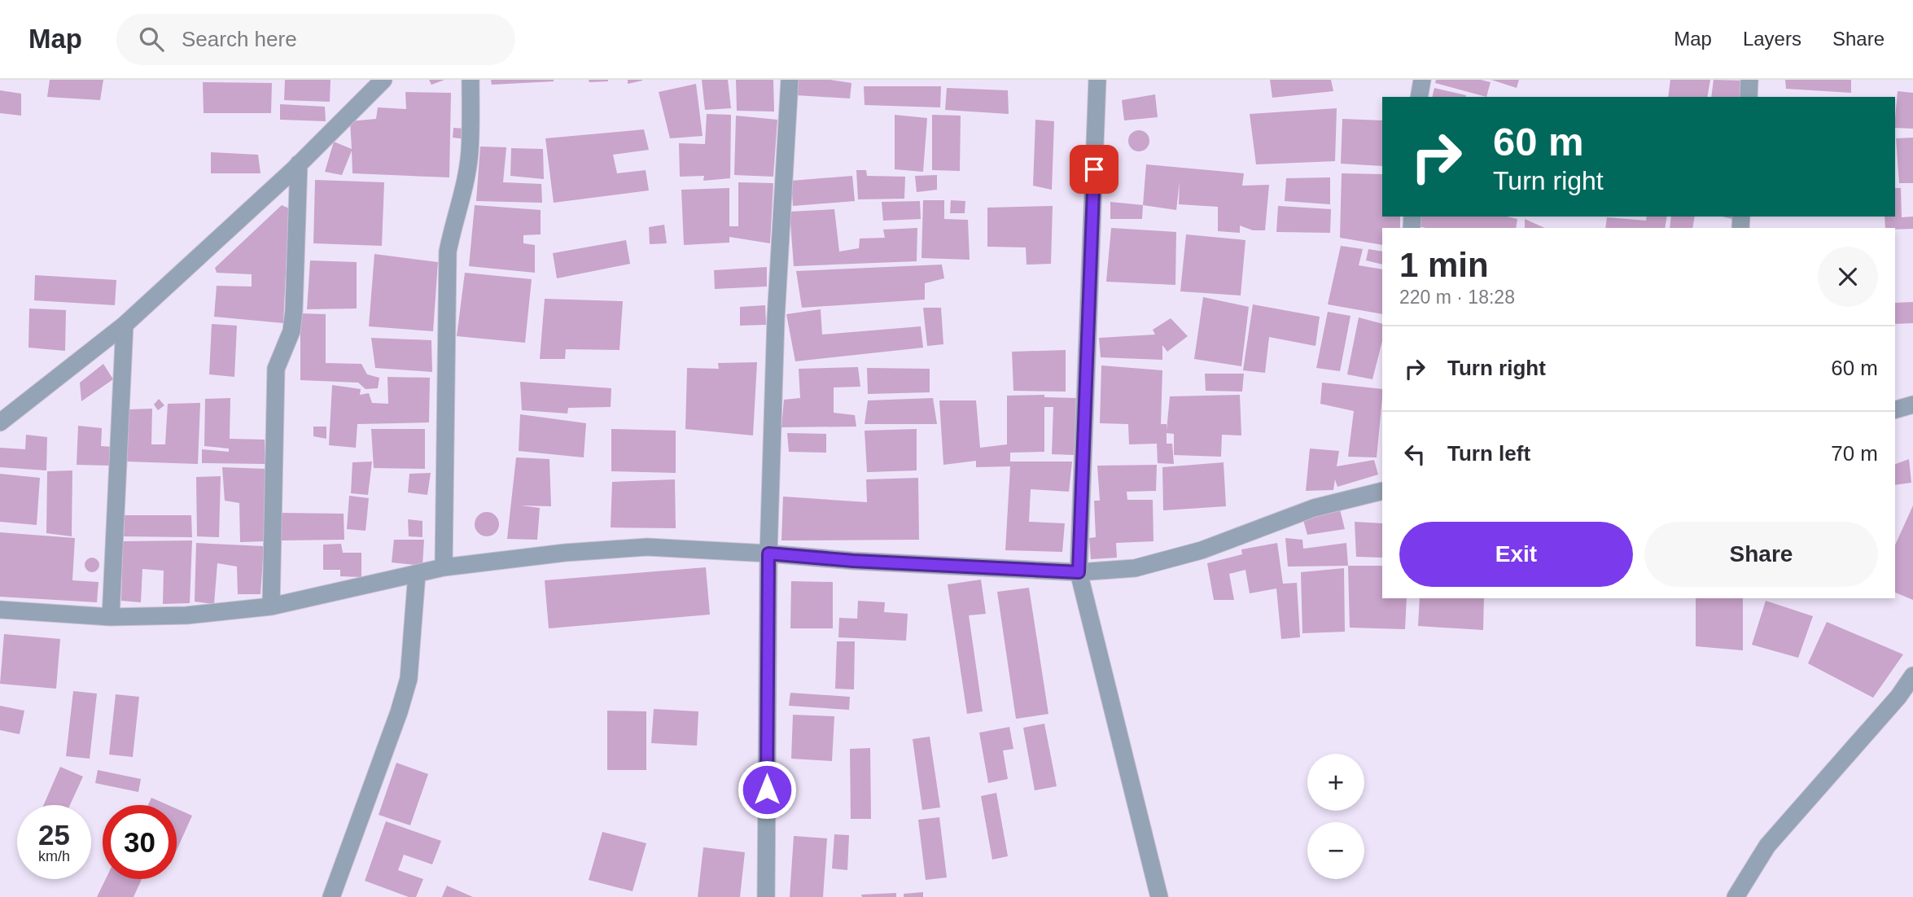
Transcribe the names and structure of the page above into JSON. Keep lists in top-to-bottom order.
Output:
{
  "page": {
    "header": "Map",
    "search": "Search here",
    "nav": ["Map", "Layers", "Share"],
    "turn": ["60 m", "Turn right"],
    "heading": ["1 min", "220 m · 18:28"],
    "list": [
      {
        "name": "Turn right",
        "value": "60 m"
      },
      {
        "name": "Turn left",
        "value": "70 m"
      }
    ],
    "buttons": ["Exit", "Share"],
    "map_buttons": ["+", "−"],
    "speed": "25 km/h",
    "limit": "30"
  }
}
